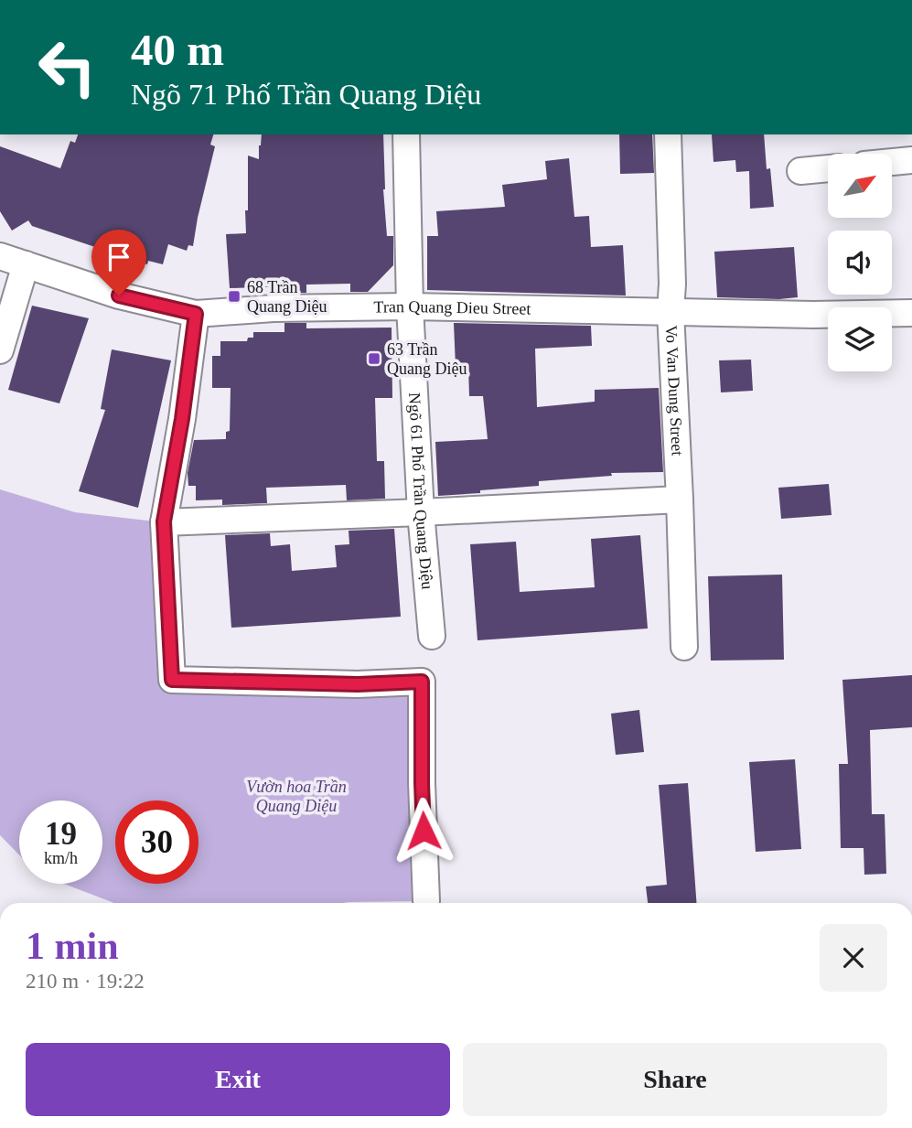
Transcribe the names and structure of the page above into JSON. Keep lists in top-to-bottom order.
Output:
{
  "streets": {
    "street": ["Tran Quang Dieu Street", "Vo Van Dung Street", "Ngõ 61 Phố Trần Quang Diệu"]
  },
  "crossings": [
    ["Tran Quang Dieu Street", "Vo Van Dung Street"],
    ["Tran Quang Dieu Street", "Ngõ 61 Phố Trần Quang Diệu"]
  ],
  "parks": ["Vườn hoa Trần Quang Diệu"],
  "places": {
    "transit": ["68 Trần Quang Diệu", "63 Trần Quang Diệu"]
  },
  "north": "top right",
  "page": {
    "turn": ["40 m", "Ngõ 71 Phố Trần Quang Diệu"],
    "speed": "19 km/h",
    "limit": "30",
    "heading": ["1 min", "210 m · 19:22"],
    "buttons": ["Exit", "Share"]
  }
}
